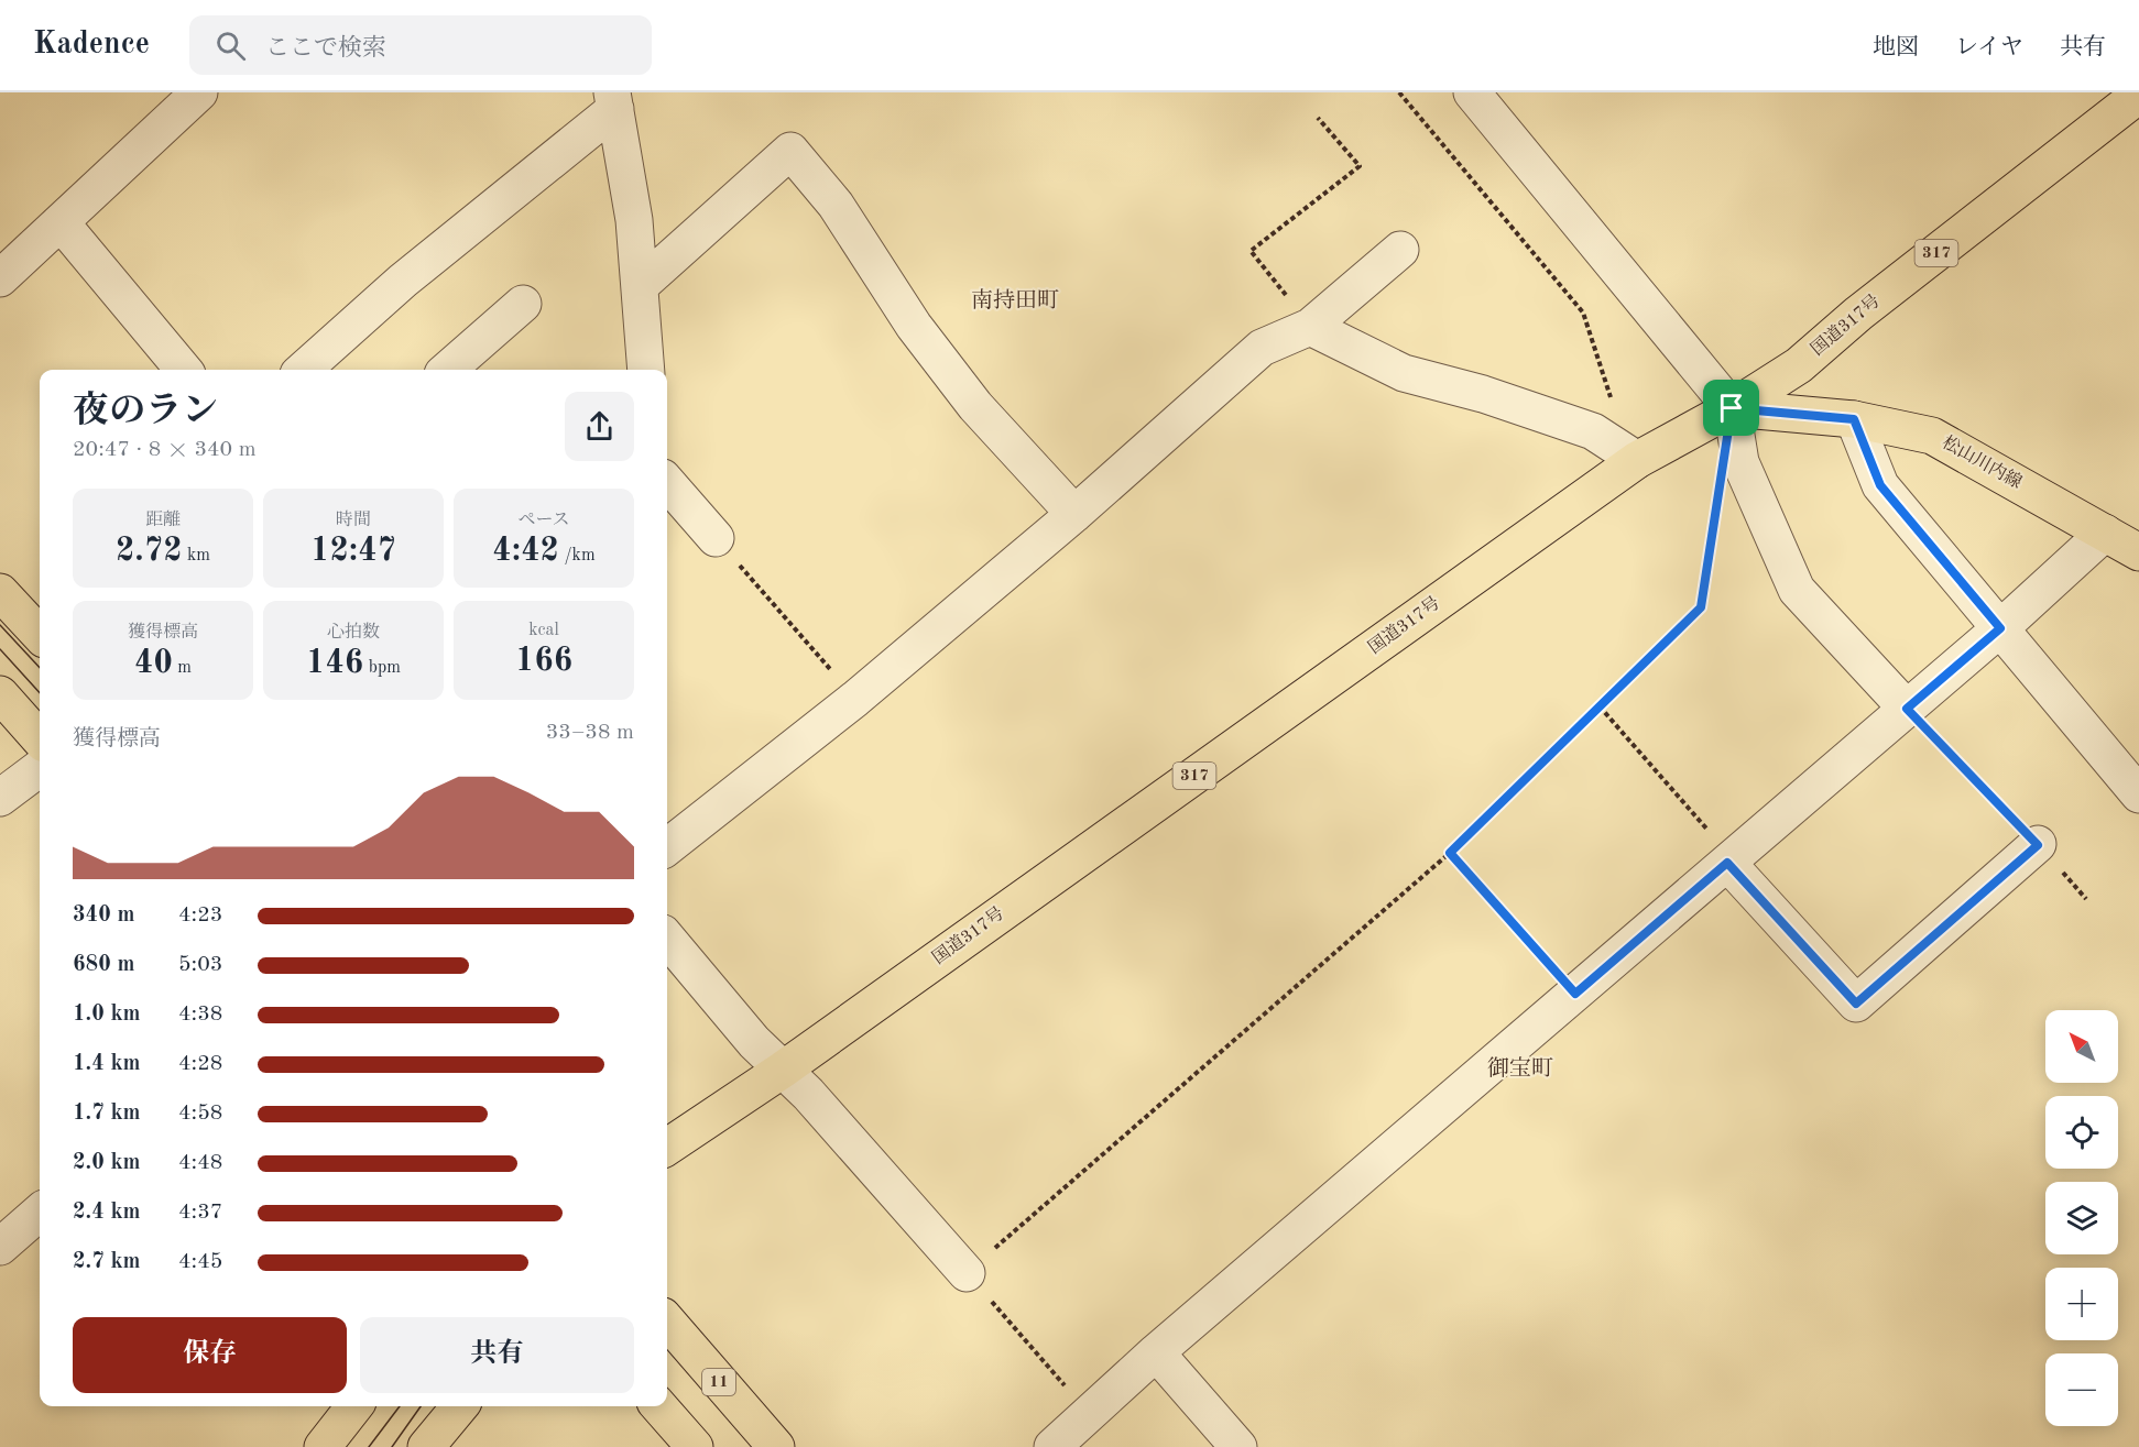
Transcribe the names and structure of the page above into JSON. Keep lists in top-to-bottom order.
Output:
{
  "streets": {
    "main road": [
      "317",
      "国道317号",
      "松山川内線",
      "11"
    ]
  },
  "crossings": [
    ["国道317号", "松山川内線"]
  ],
  "districts": ["南持田町", "御宝町"],
  "north": "top left",
  "page": {
    "header": "Kadence",
    "search": "ここで検索",
    "nav": ["地図", "レイヤ", "共有"],
    "heading": ["夜のラン", "20:47 · 8 × 340 m"],
    "stats": [
      ["距離", "2.72 km"],
      ["時間", "12:47"],
      ["ペース", "4:42 /km"],
      ["獲得標高", "40 m"],
      ["心拍数", "146 bpm"],
      ["kcal", "166"]
    ],
    "chart": ["獲得標高", "33–38 m"],
    "list": [
      {
        "name": "340 m",
        "note": "4:23"
      },
      {
        "name": "680 m",
        "note": "5:03"
      },
      {
        "name": "1.0 km",
        "note": "4:38"
      },
      {
        "name": "1.4 km",
        "note": "4:28"
      },
      {
        "name": "1.7 km",
        "note": "4:58"
      },
      {
        "name": "2.0 km",
        "note": "4:48"
      },
      {
        "name": "2.4 km",
        "note": "4:37"
      },
      {
        "name": "2.7 km",
        "note": "4:45"
      }
    ],
    "map_buttons": ["+", "−"],
    "buttons": ["保存", "共有"]
  }
}
